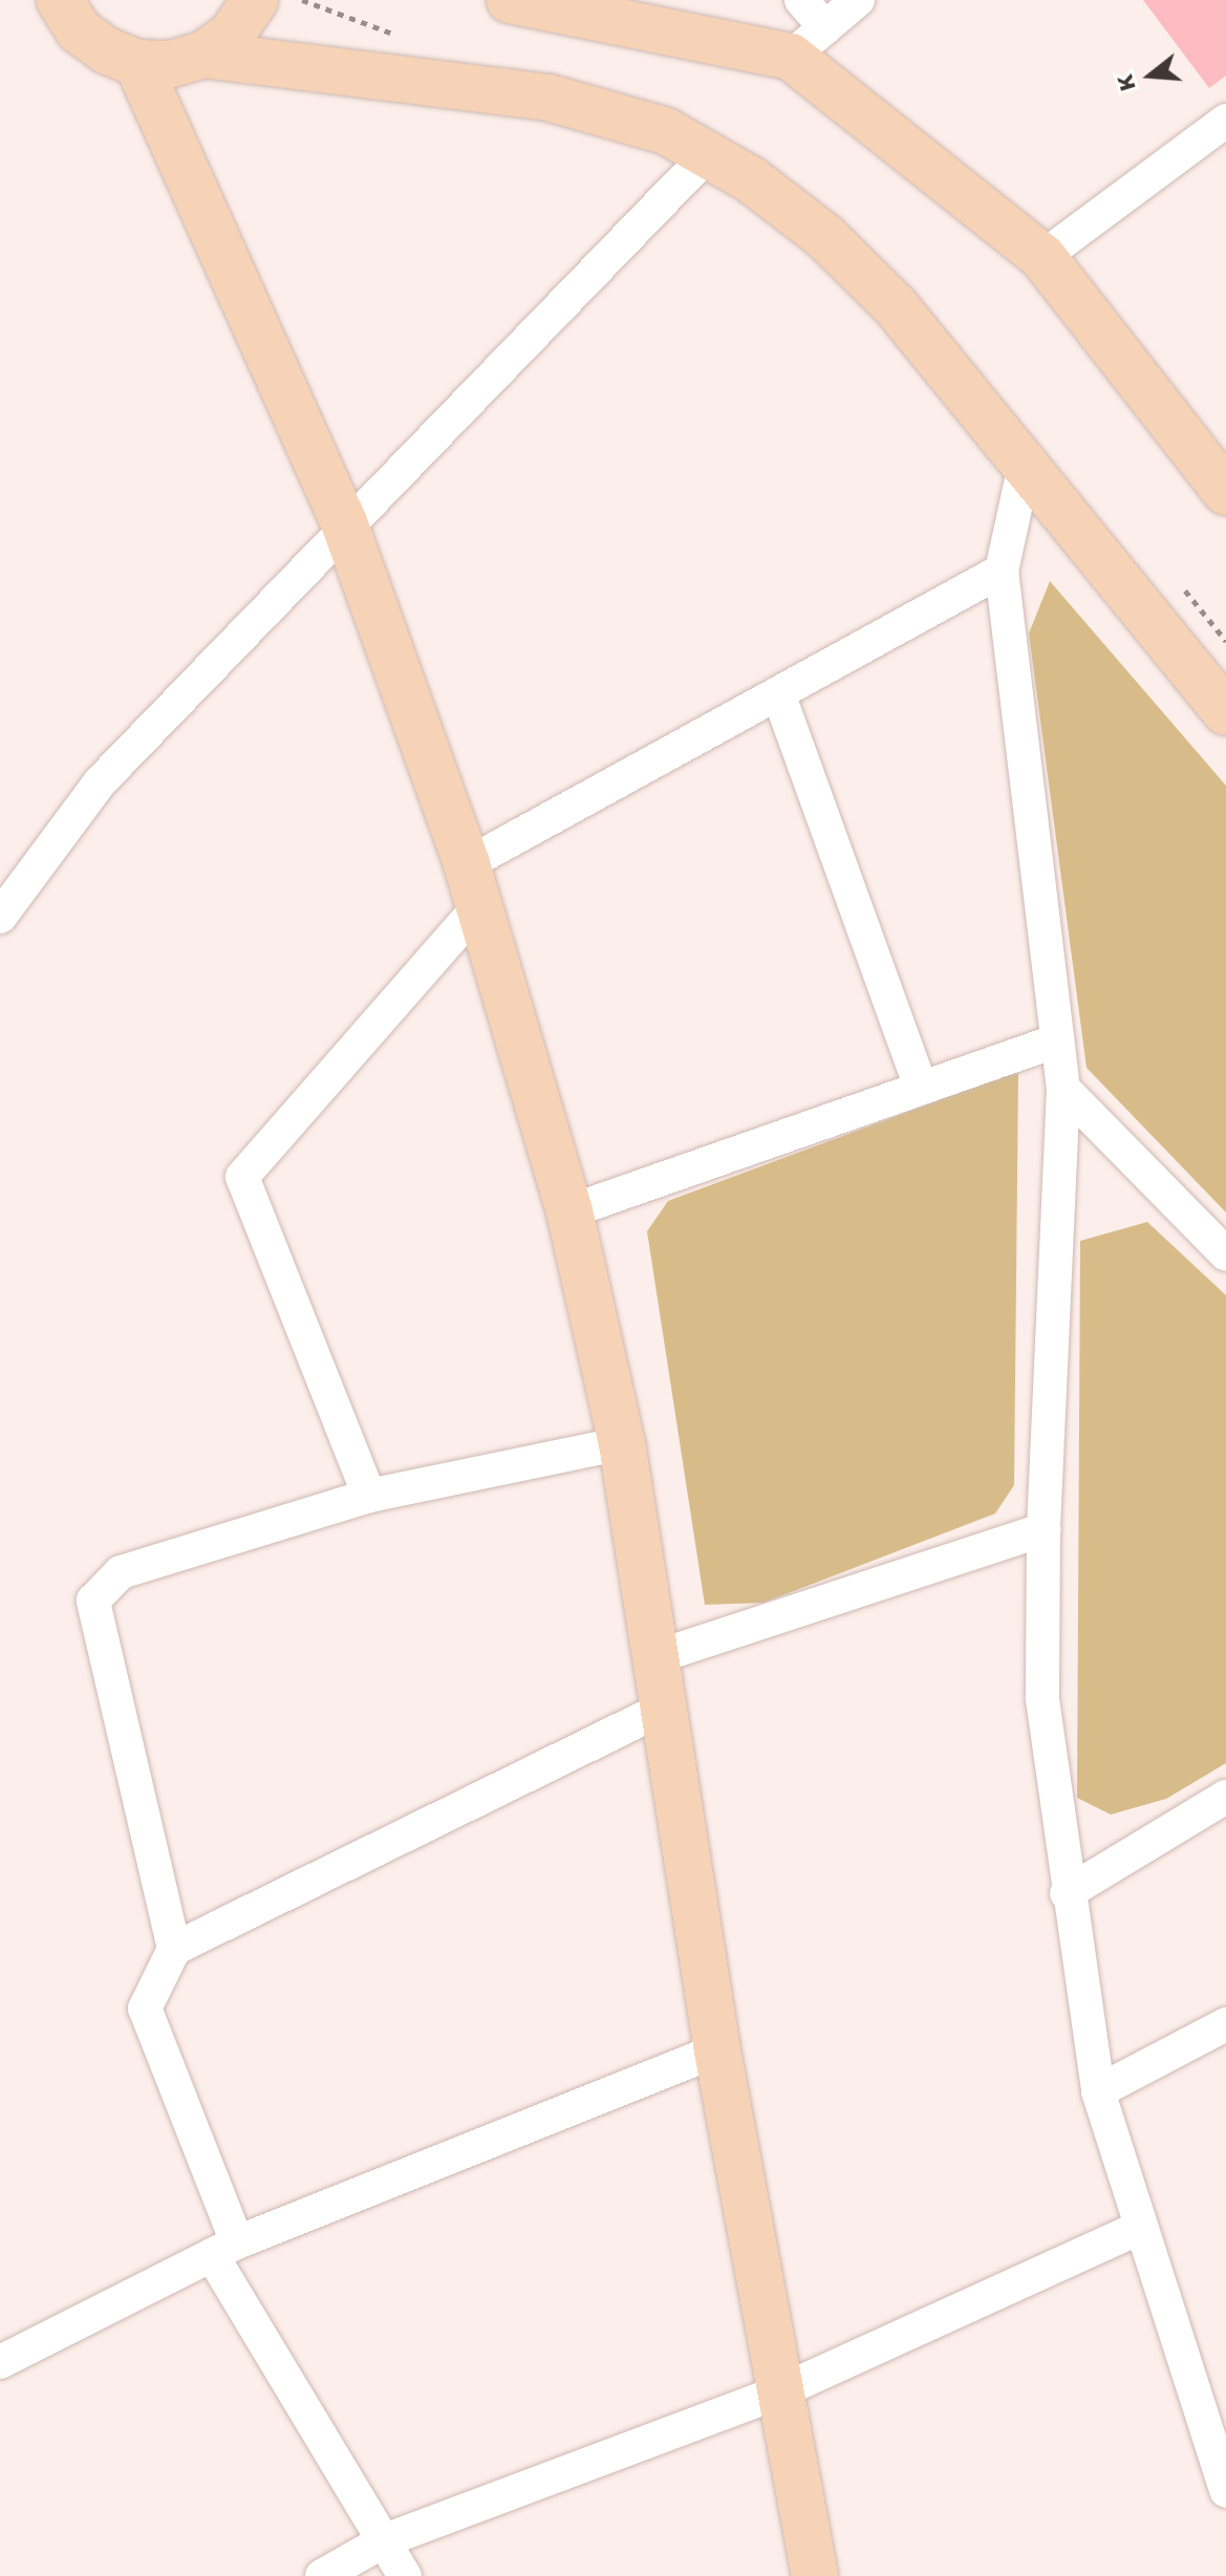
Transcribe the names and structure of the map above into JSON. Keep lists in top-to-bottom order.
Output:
{
  "north": "left"
}
